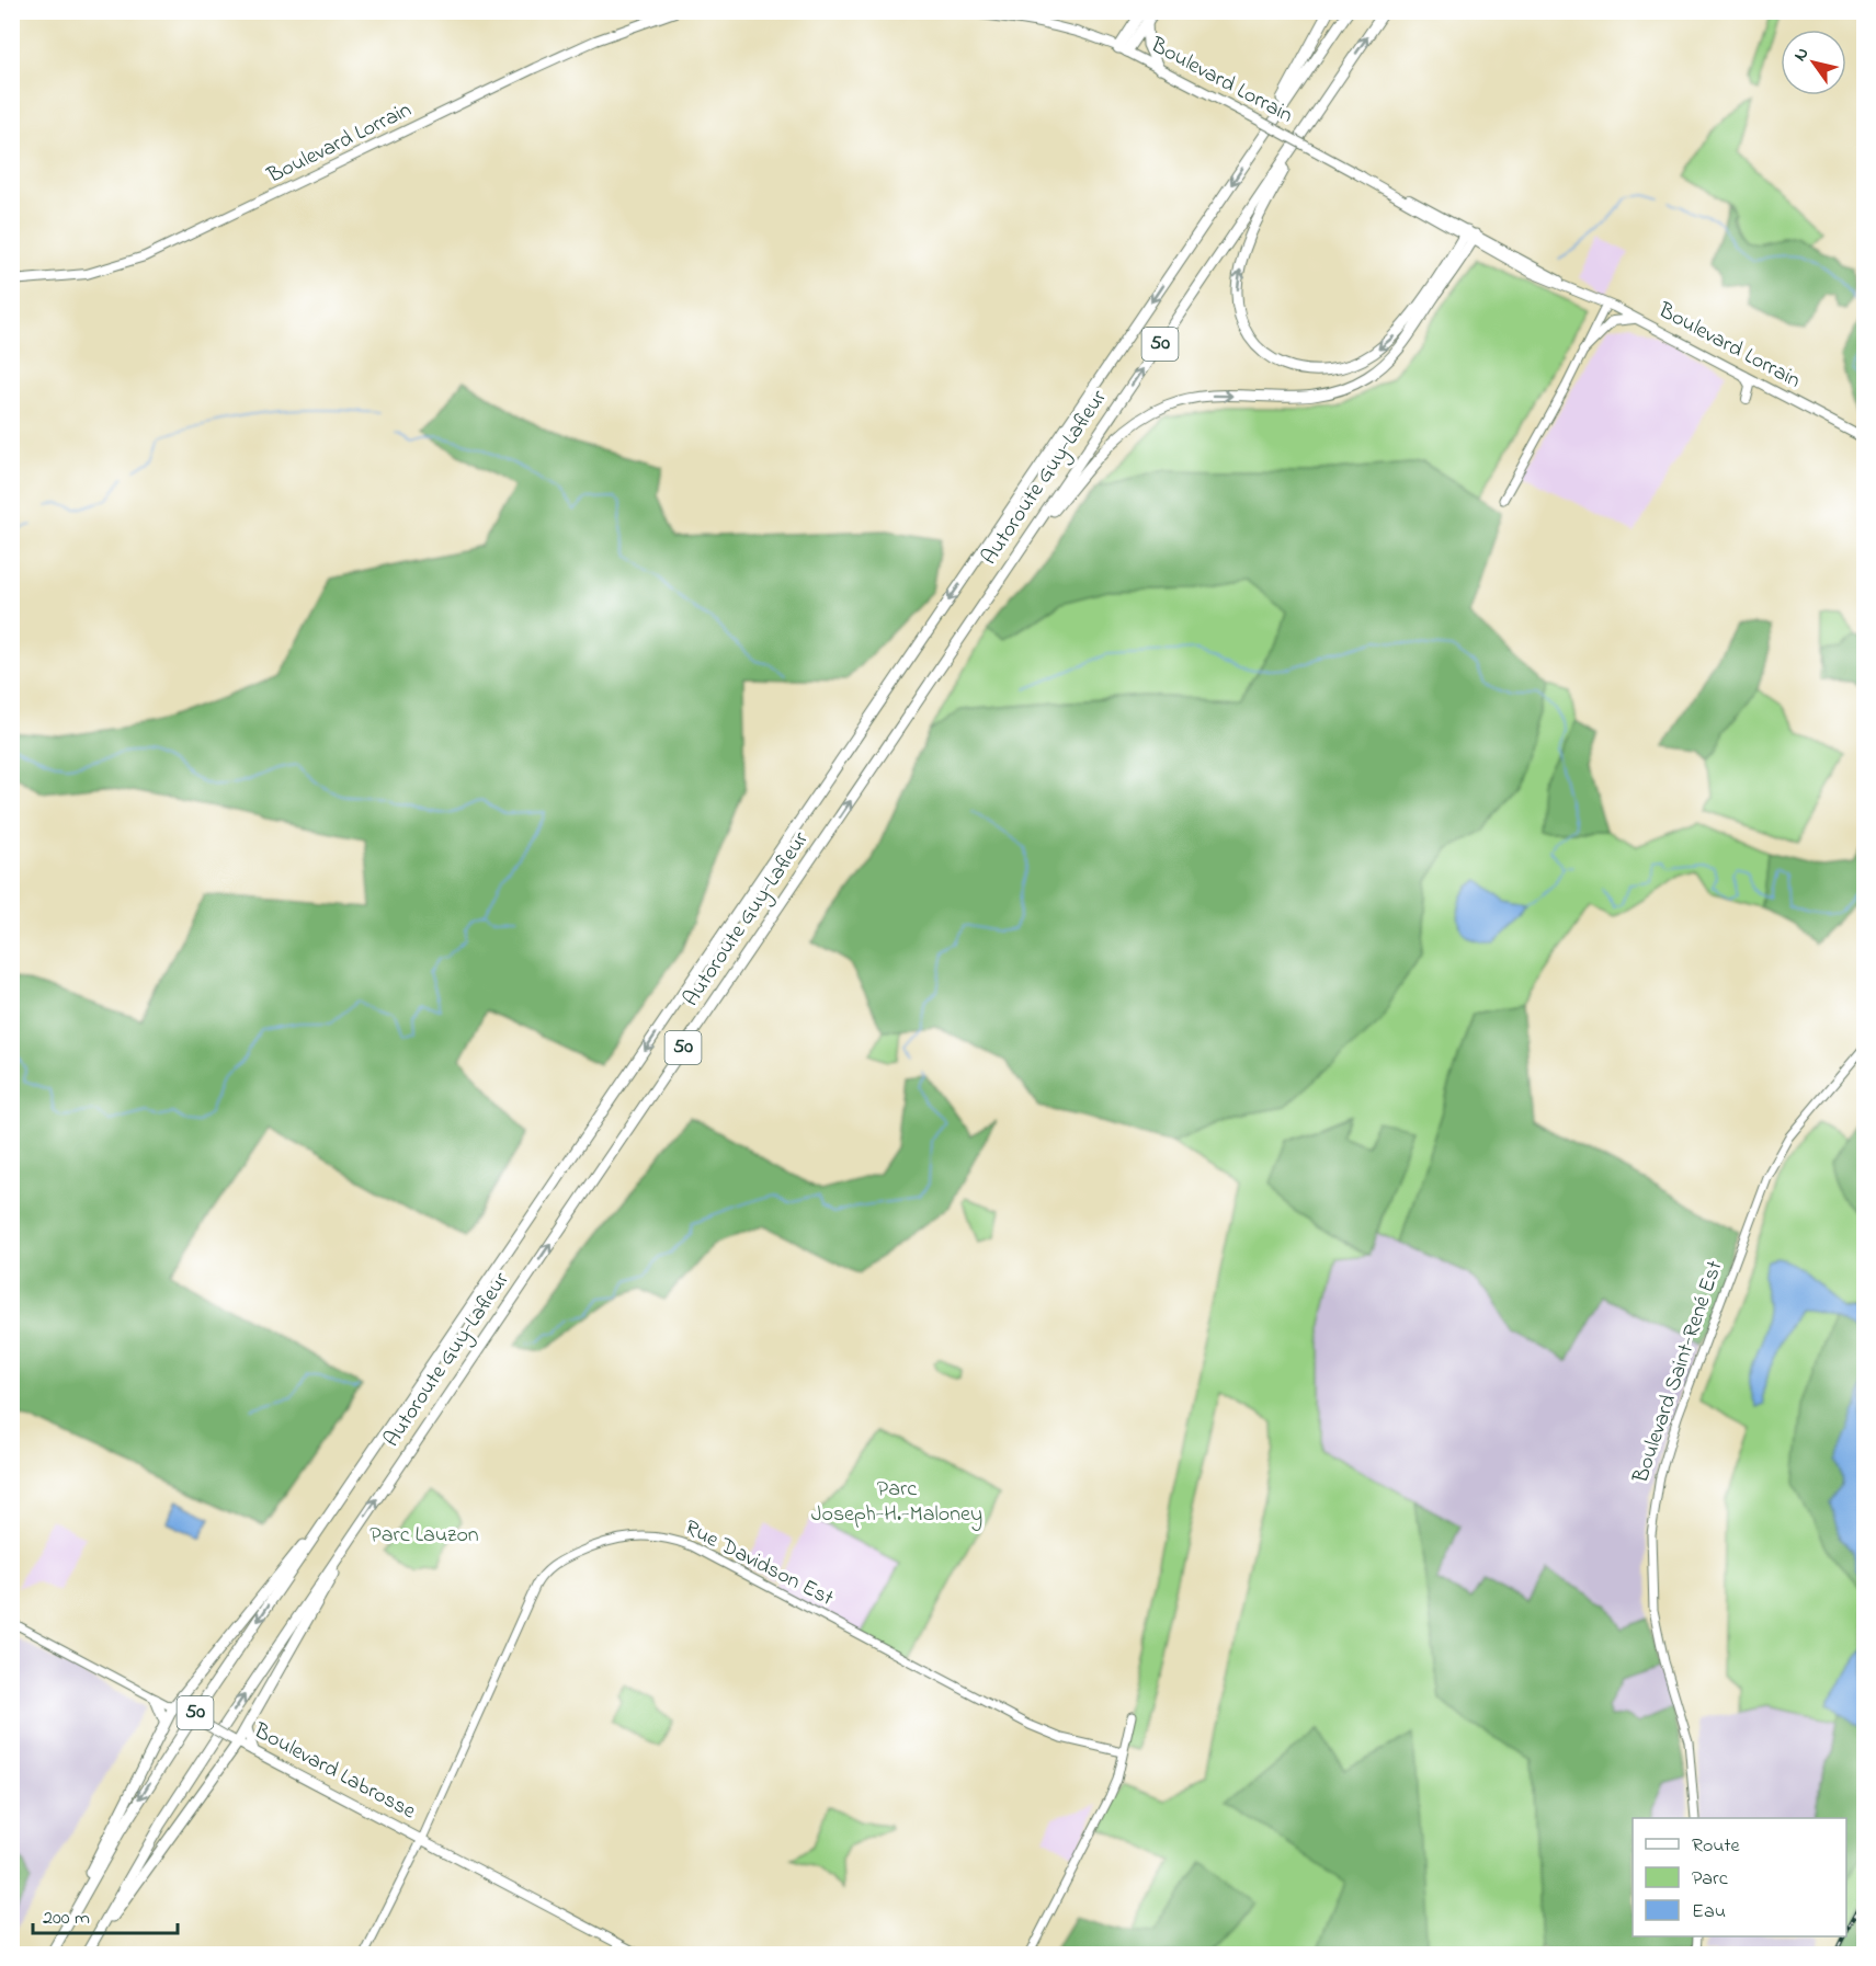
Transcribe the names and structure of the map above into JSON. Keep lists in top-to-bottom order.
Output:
{
  "streets": {
    "highway": ["50", "Autoroute Guy-Lafleur"],
    "main road": ["Boulevard Lorrain", "Boulevard Labrosse"],
    "street": ["Boulevard Saint-René Est", "Rue Davidson Est"]
  },
  "crossings": [
    ["Rue Davidson Est", "Boulevard Labrosse"]
  ],
  "parks": ["Parc Joseph-H.-Maloney", "Parc Lauzon"],
  "legend": ["Route", "Parc", "Eau"],
  "scale_bar": "200 m",
  "north": "top left"
}
